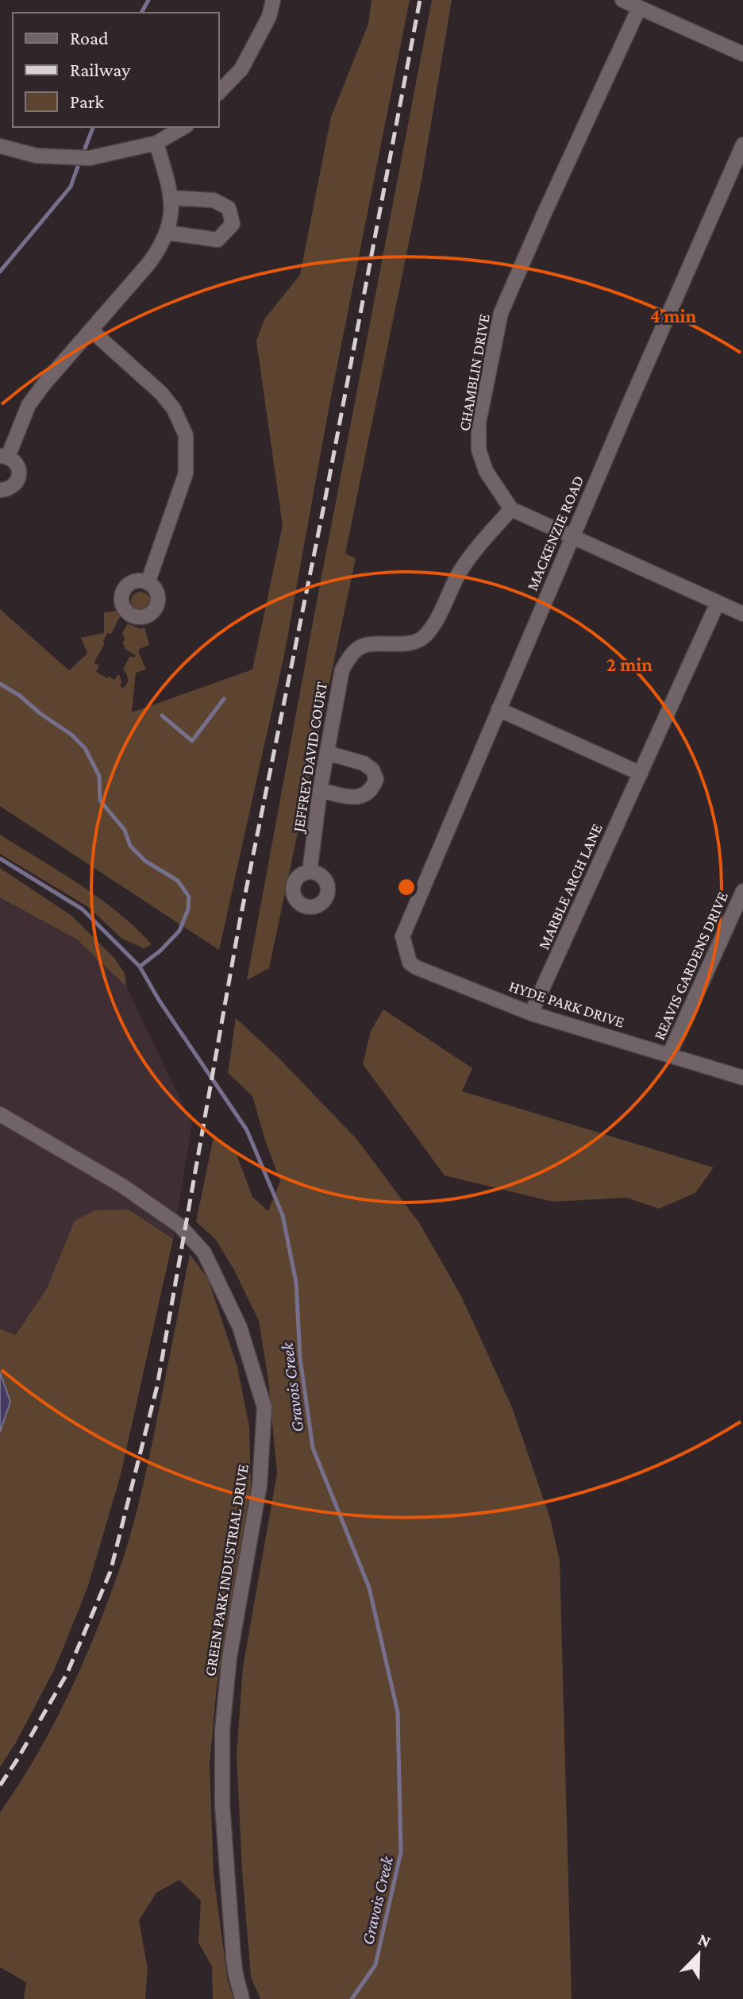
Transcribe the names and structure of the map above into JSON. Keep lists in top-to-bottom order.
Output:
{
  "streets": {
    "street": [
      "CHAMBLIN DRIVE",
      "MACKENZIE ROAD",
      "JEFFREY DAVID COURT",
      "MARBLE ARCH LANE",
      "REAVIS GARDENS DRIVE",
      "HYDE PARK DRIVE",
      "GREEN PARK INDUSTRIAL DRIVE"
    ]
  },
  "crossings": [
    ["CHAMBLIN DRIVE", "JEFFREY DAVID COURT"],
    ["MACKENZIE ROAD", "HYDE PARK DRIVE"],
    ["MARBLE ARCH LANE", "HYDE PARK DRIVE"],
    ["REAVIS GARDENS DRIVE", "HYDE PARK DRIVE"]
  ],
  "water": ["Gravois Creek"],
  "legend": ["Road", "Railway", "Park"],
  "north": "top right",
  "rings": ["4 min", "2 min"]
}
